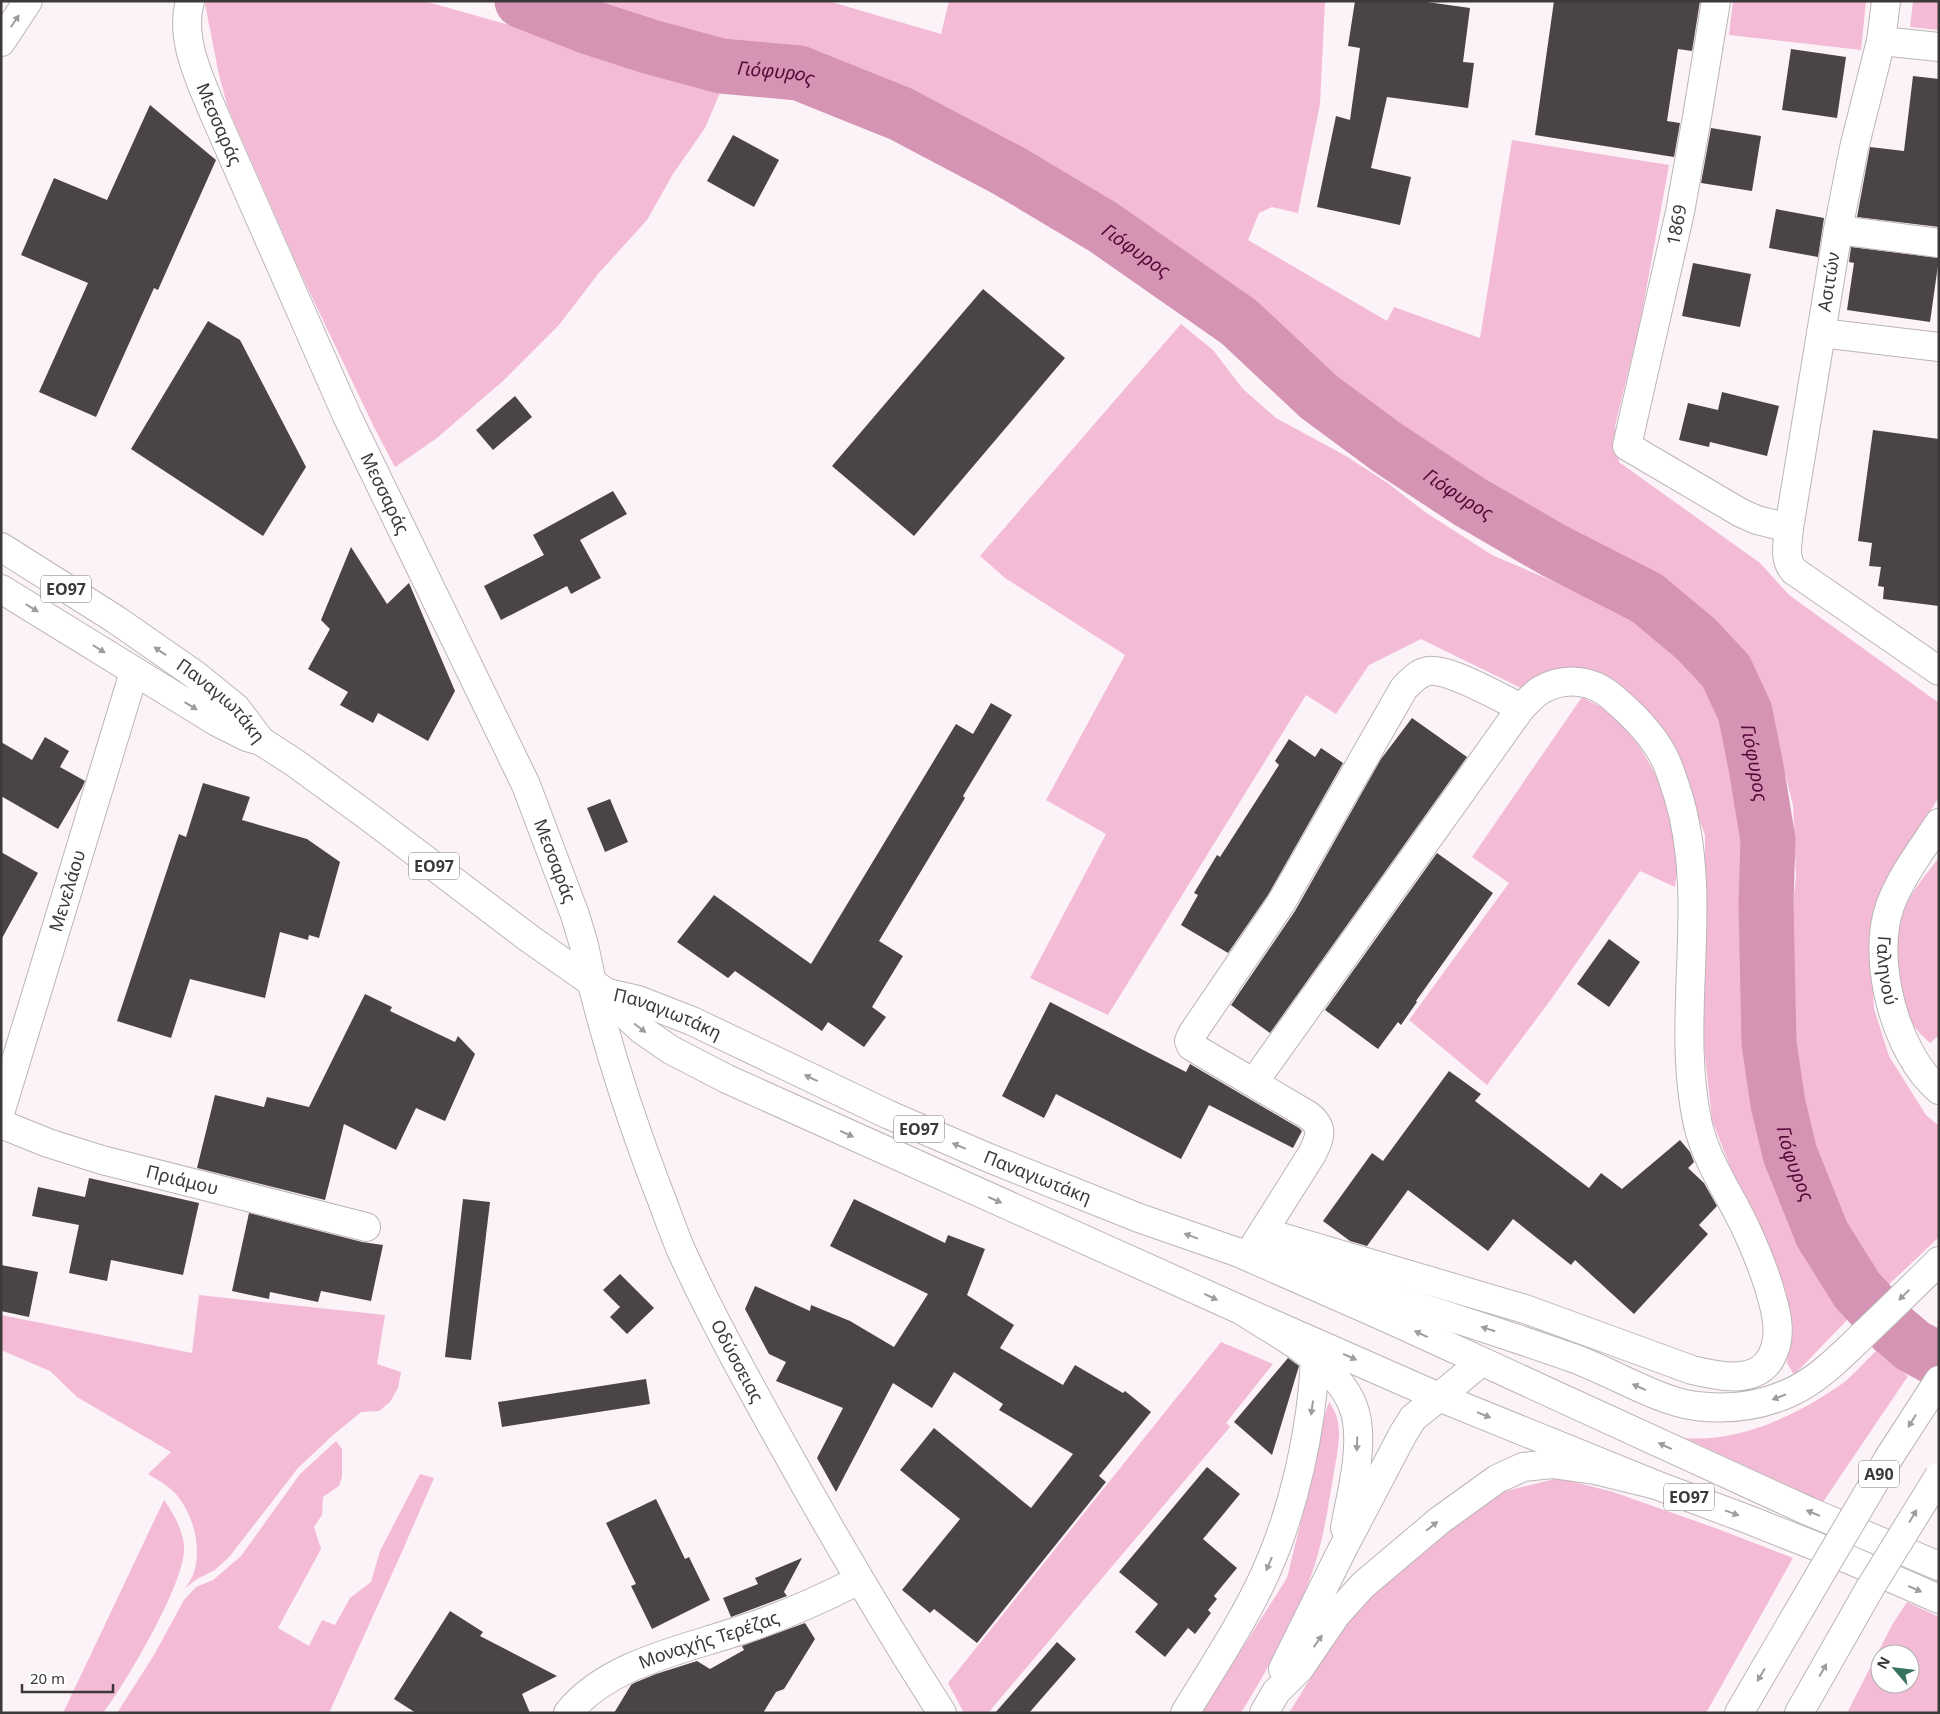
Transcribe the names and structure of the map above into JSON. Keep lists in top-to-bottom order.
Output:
{
  "streets": {
    "main road": [
      "Μεσσαράς",
      "1869",
      "Ασιτών",
      "ΕΟ97",
      "Παναγιωτάκη",
      "Μενελάου",
      "Γαληνού",
      "Πριάμου",
      "Οδύσσειας",
      "Α90",
      "Μοναχής Τερέζας"
    ]
  },
  "crossings": [
    ["Μεσσαράς", "ΕΟ97"],
    ["Μεσσαράς", "Παναγιωτάκη"],
    ["Μεσσαράς", "Οδύσσειας"],
    ["1869", "Ασιτών"],
    ["ΕΟ97", "Παναγιωτάκη"],
    ["ΕΟ97", "Οδύσσειας"],
    ["Παναγιωτάκη", "Μενελάου"],
    ["Παναγιωτάκη", "Οδύσσειας"],
    ["Οδύσσειας", "Μοναχής Τερέζας"]
  ],
  "water": ["Γιόφυρος"],
  "scale_bar": "20 m",
  "north": "top left"
}
